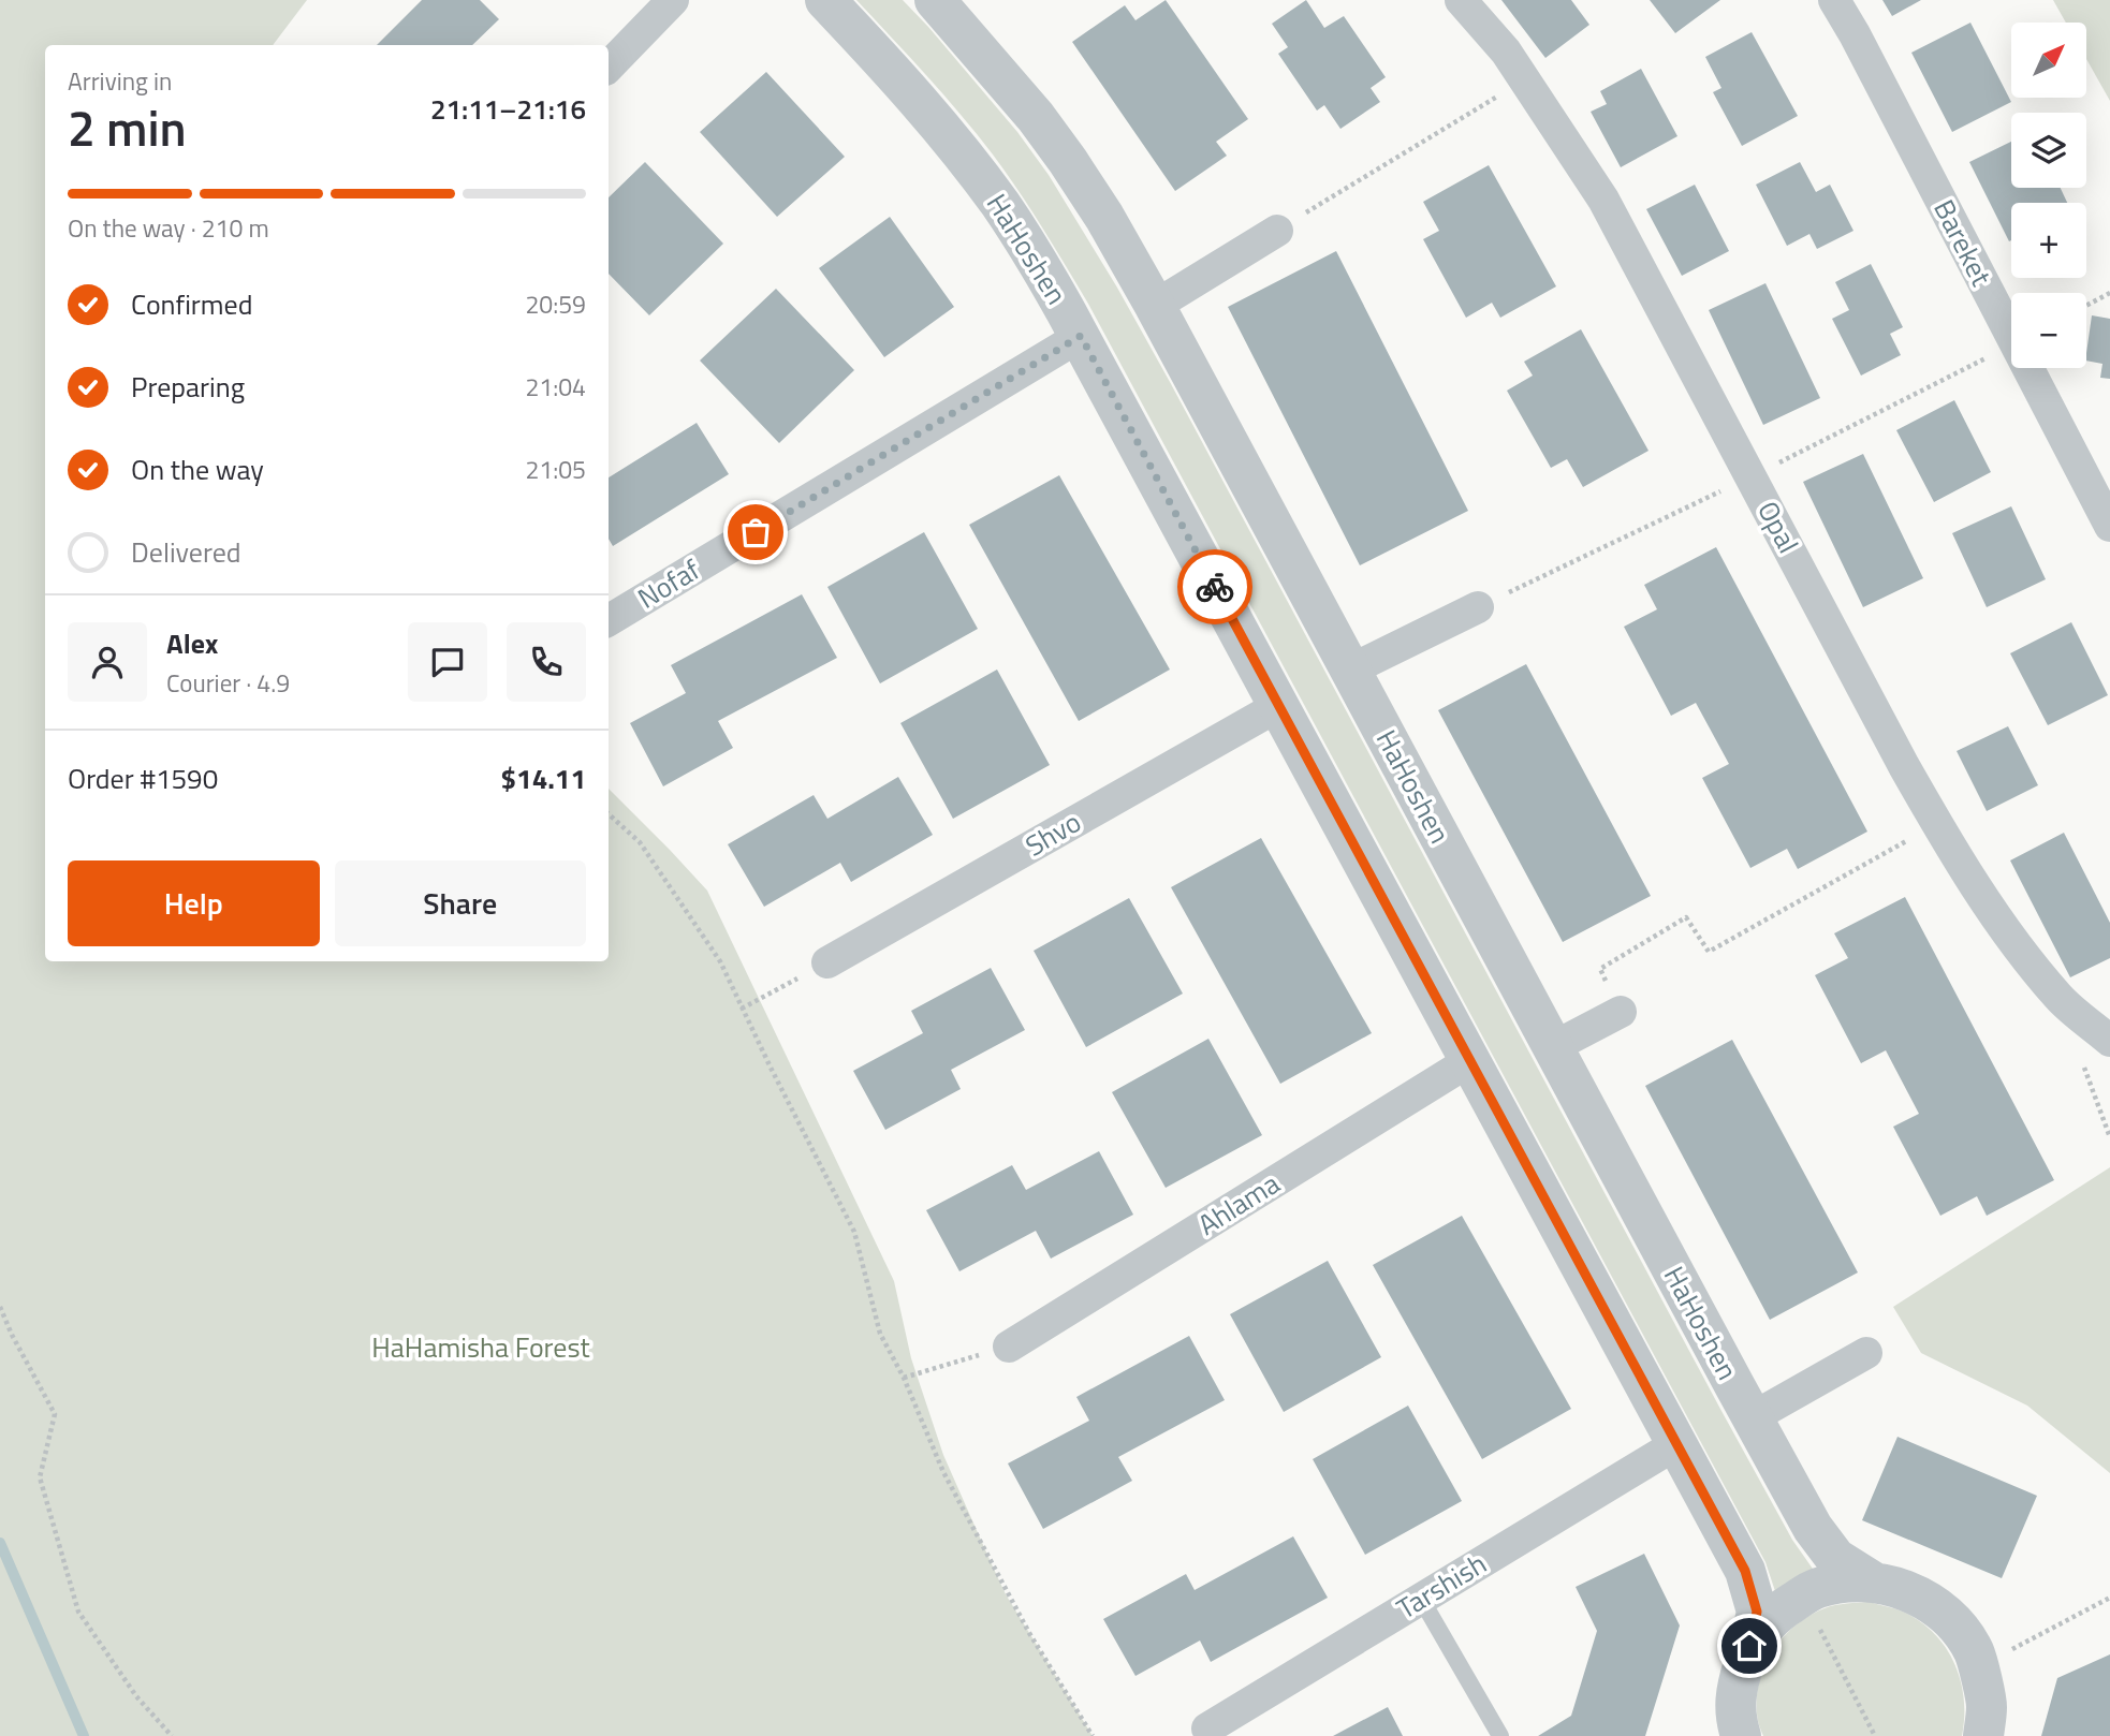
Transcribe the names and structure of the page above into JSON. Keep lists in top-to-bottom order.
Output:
{
  "streets": {
    "street": [
      "Bareket",
      "HaHoshen",
      "Opal",
      "Nofaf",
      "Shvo",
      "Ahlama",
      "Tarshish"
    ]
  },
  "crossings": [
    ["HaHoshen", "Nofaf"],
    ["HaHoshen", "Shvo"],
    ["HaHoshen", "Ahlama"],
    ["HaHoshen", "Tarshish"]
  ],
  "parks": ["HaHamisha Forest"],
  "north": "top right",
  "page": {
    "map_buttons": ["+", "−"],
    "heading": ["2 min", "Arriving in", "21:11–21:16"],
    "panel": [
      "Alex",
      "Courier · 4.9",
      "Order #1590",
      "$14.11"
    ],
    "bar": "On the way · 210 m",
    "list": [
      ["Confirmed", "20:59"],
      ["Preparing", "21:04"],
      ["On the way", "21:05"],
      "Delivered"
    ],
    "buttons": ["Help", "Share"]
  }
}
